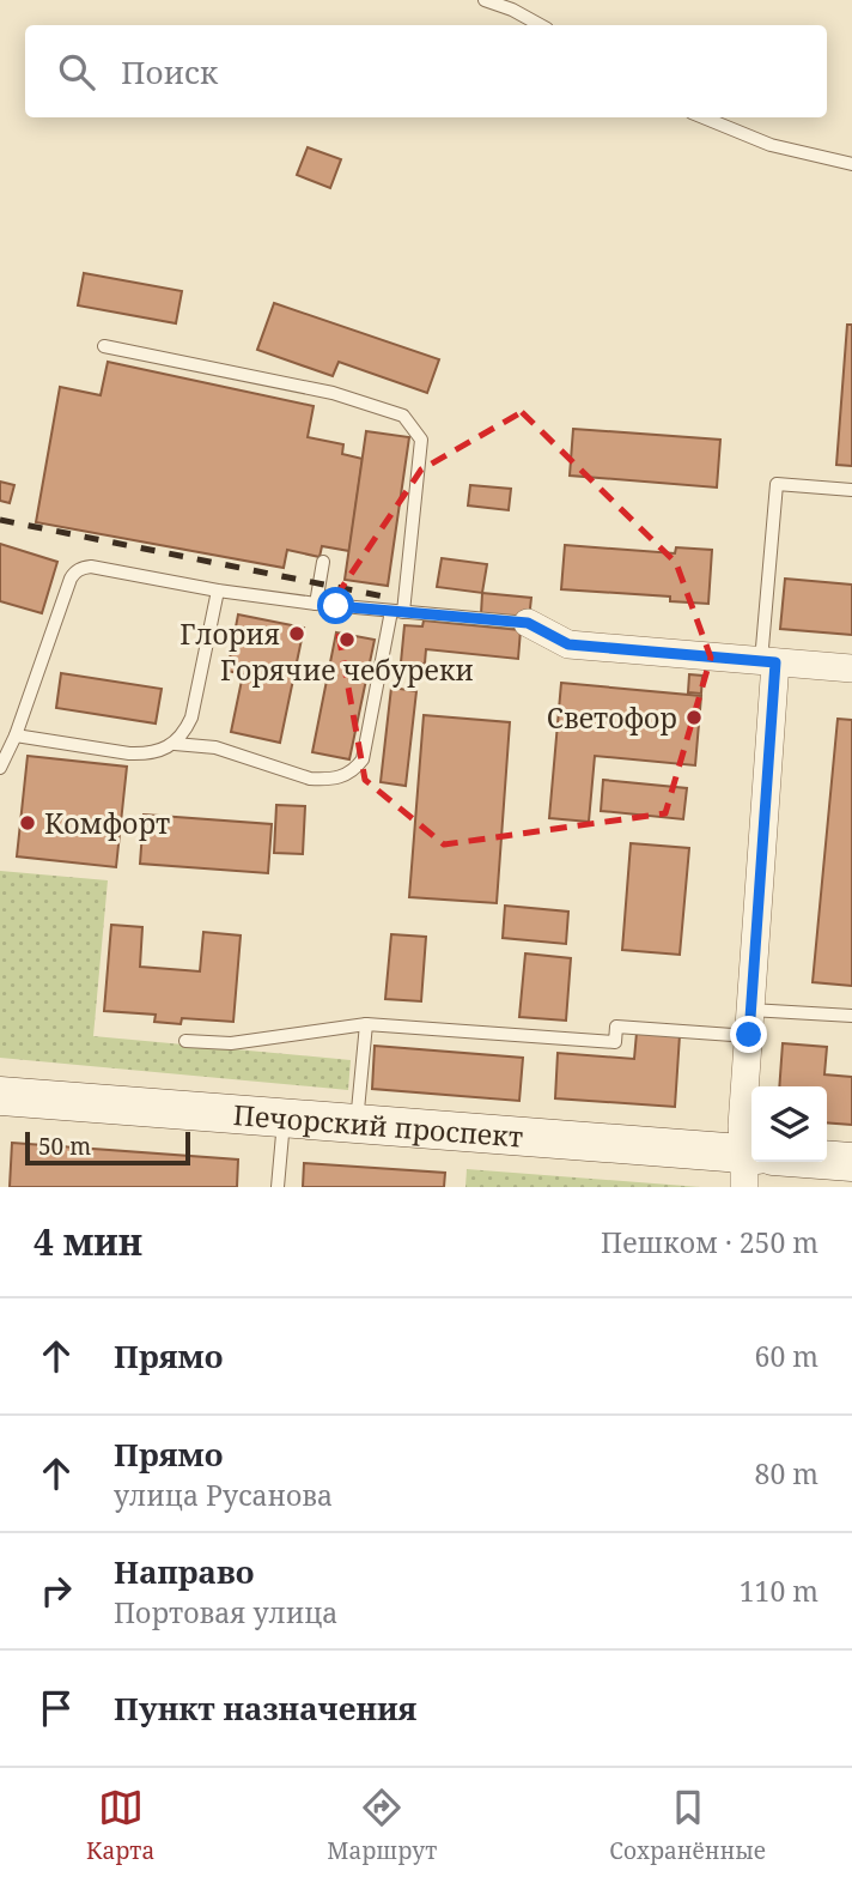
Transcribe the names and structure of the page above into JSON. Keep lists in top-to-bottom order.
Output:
{
  "streets": {
    "main road": ["Печорский проспект"]
  },
  "places": [
    "Глория",
    "Горячие чебуреки",
    "Светофор",
    "Комфорт"
  ],
  "scale_bar": "50 m",
  "page": {
    "search": "Поиск",
    "scale": "50 m",
    "heading": ["4 мин", "Пешком · 250 m"],
    "list": [
      ["Прямо", "60 m"],
      ["Прямо", "улица Русанова", "80 m"],
      ["Направо", "Портовая улица", "110 m"],
      "Пункт назначения"
    ],
    "nav": ["Карта", "Маршрут", "Сохранённые"]
  }
}
